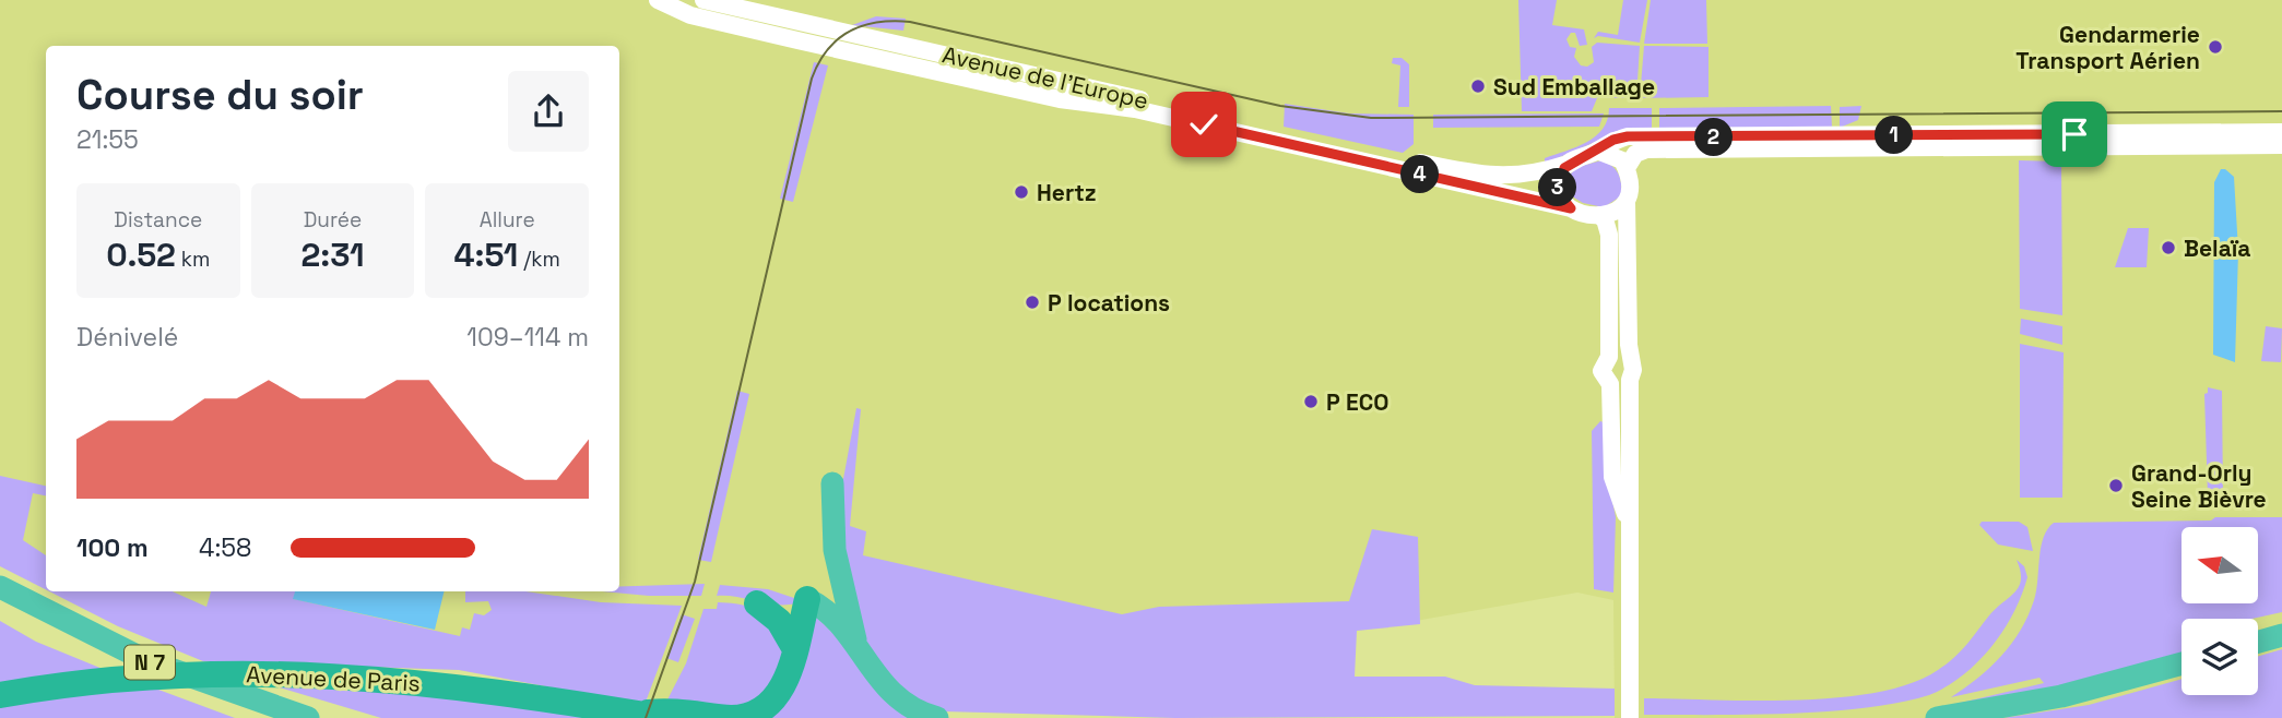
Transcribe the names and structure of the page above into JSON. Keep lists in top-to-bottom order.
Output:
{
  "streets": {
    "highway": ["N 7", "Avenue de Paris"],
    "street": ["Avenue de l'Europe"]
  },
  "places": [
    "Gendarmerie Transport Aérien",
    "Sud Emballage",
    "Hertz",
    "Belaïa",
    "P locations",
    "P ECO",
    "Grand-Orly Seine Bièvre"
  ],
  "north": "left",
  "page": {
    "heading": ["Course du soir", "21:55"],
    "pins": [
      "1",
      "2",
      "4",
      "3"
    ],
    "stats": [
      ["Distance", "0.52 km"],
      ["Durée", "2:31"],
      ["Allure", "4:51 /km"]
    ],
    "chart": ["Dénivelé", "109–114 m"],
    "list": [
      {
        "name": "100 m",
        "note": "4:58"
      }
    ]
  }
}
